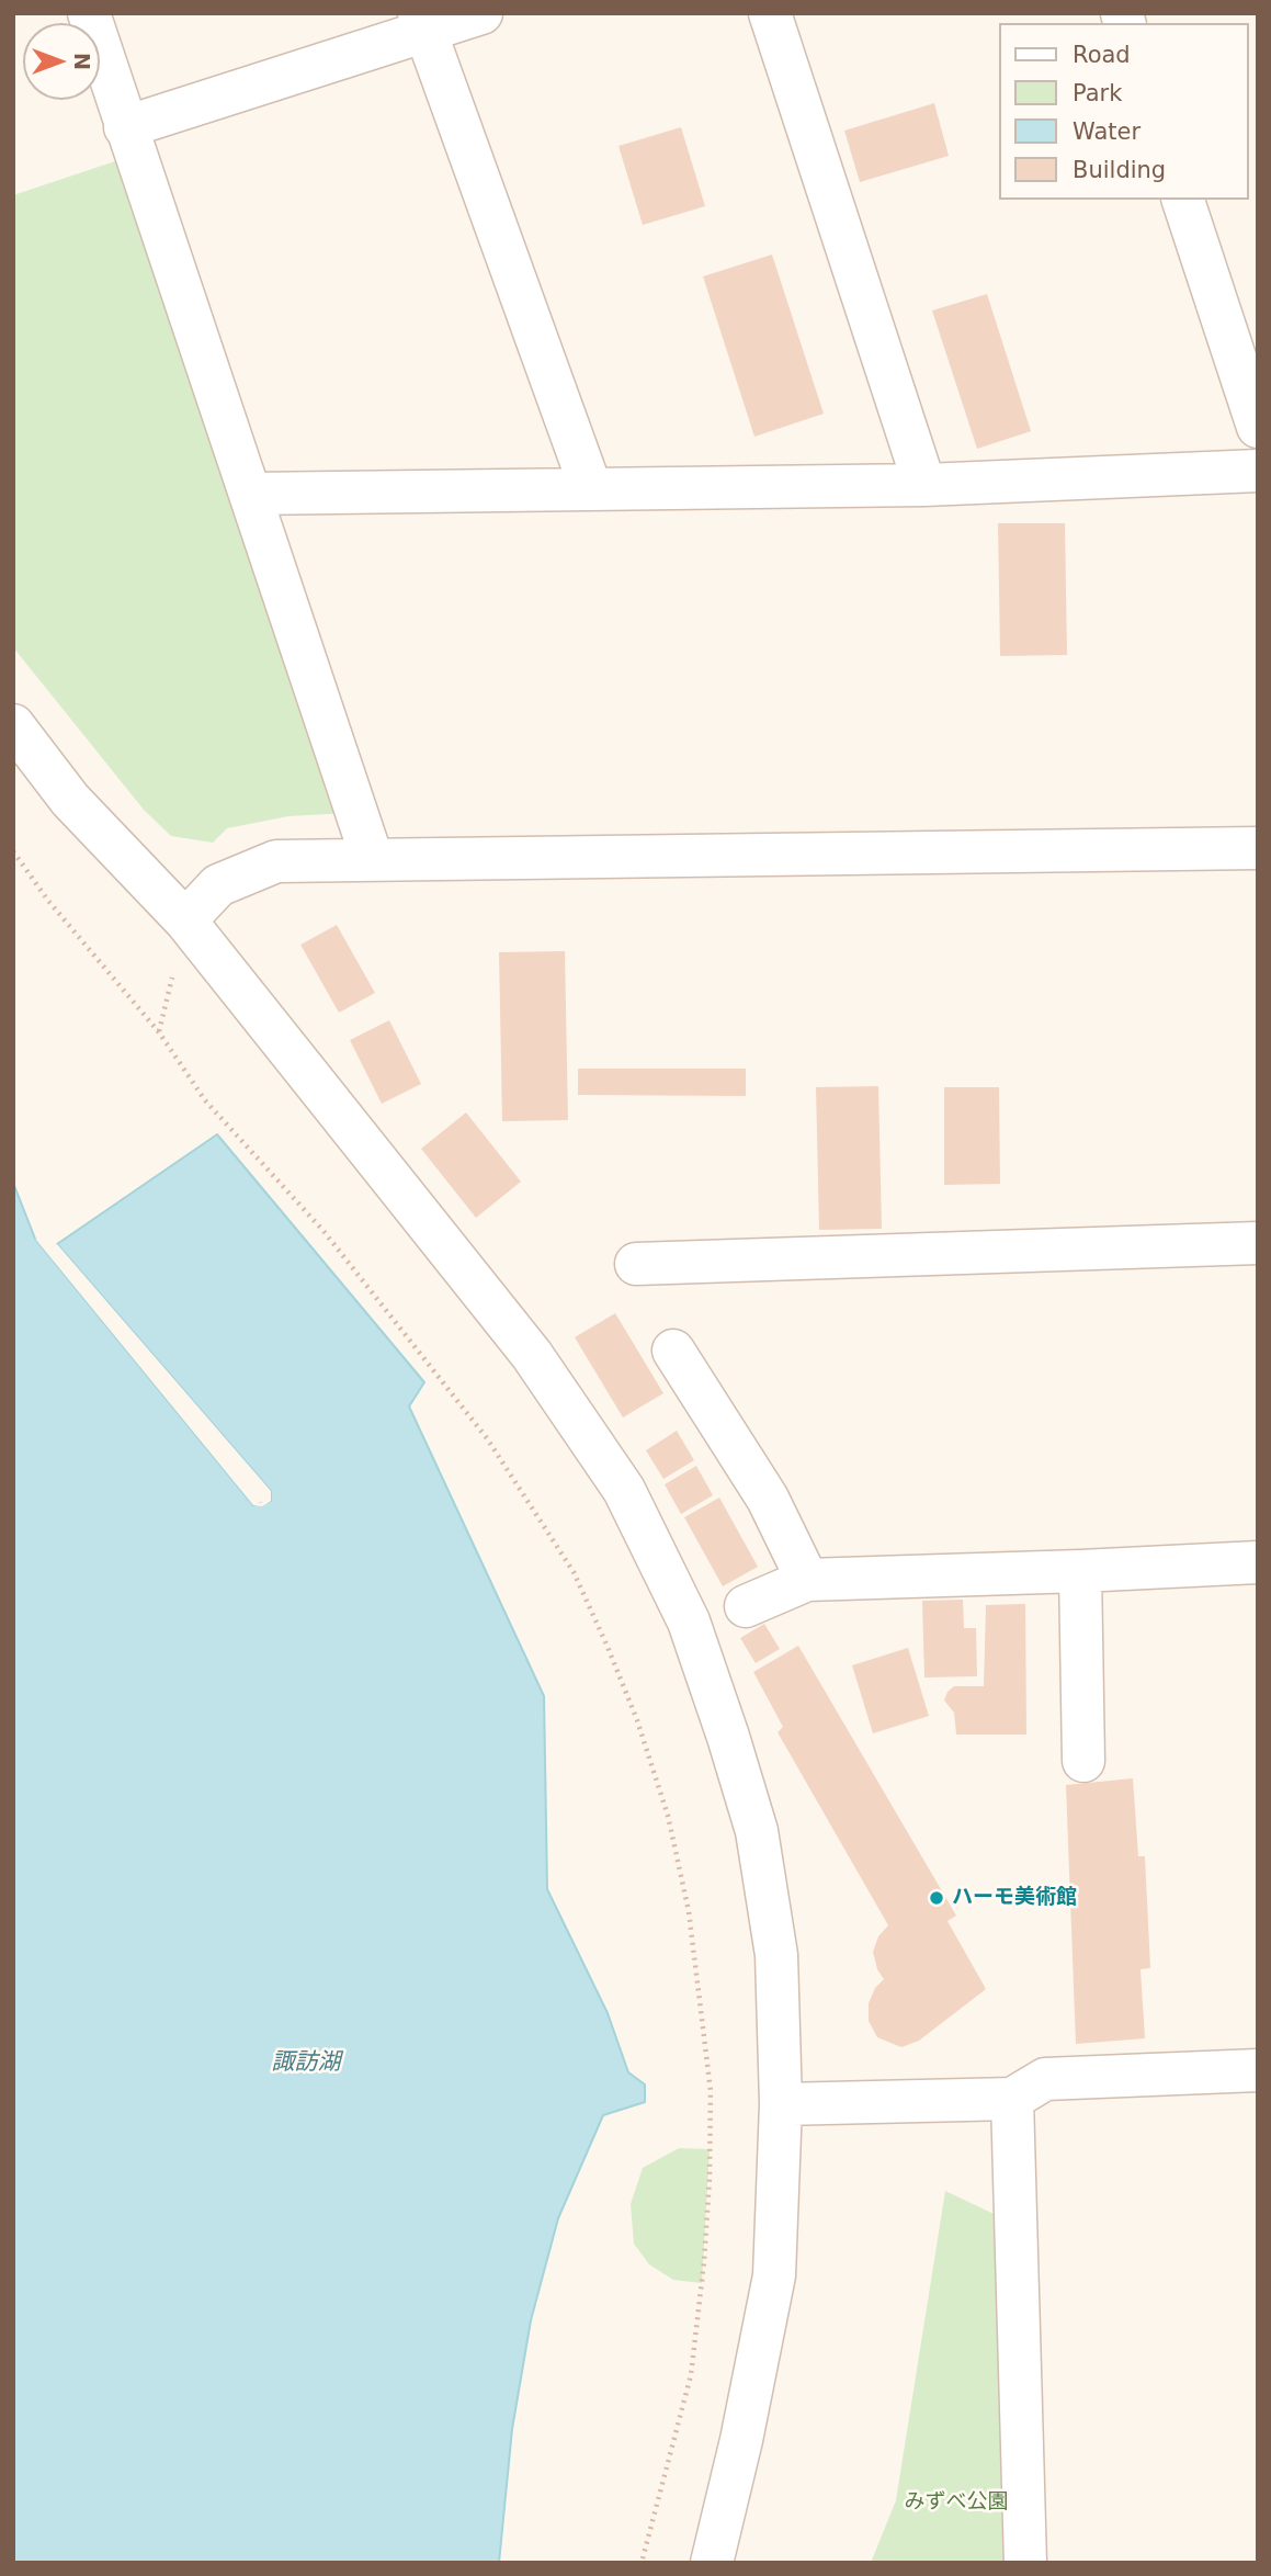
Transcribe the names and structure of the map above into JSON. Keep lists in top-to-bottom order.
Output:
{
  "water": ["諏訪湖"],
  "parks": ["みずべ公園"],
  "places": ["ハーモ美術館"],
  "legend": [
    "Road",
    "Park",
    "Water",
    "Building"
  ],
  "north": "right"
}
